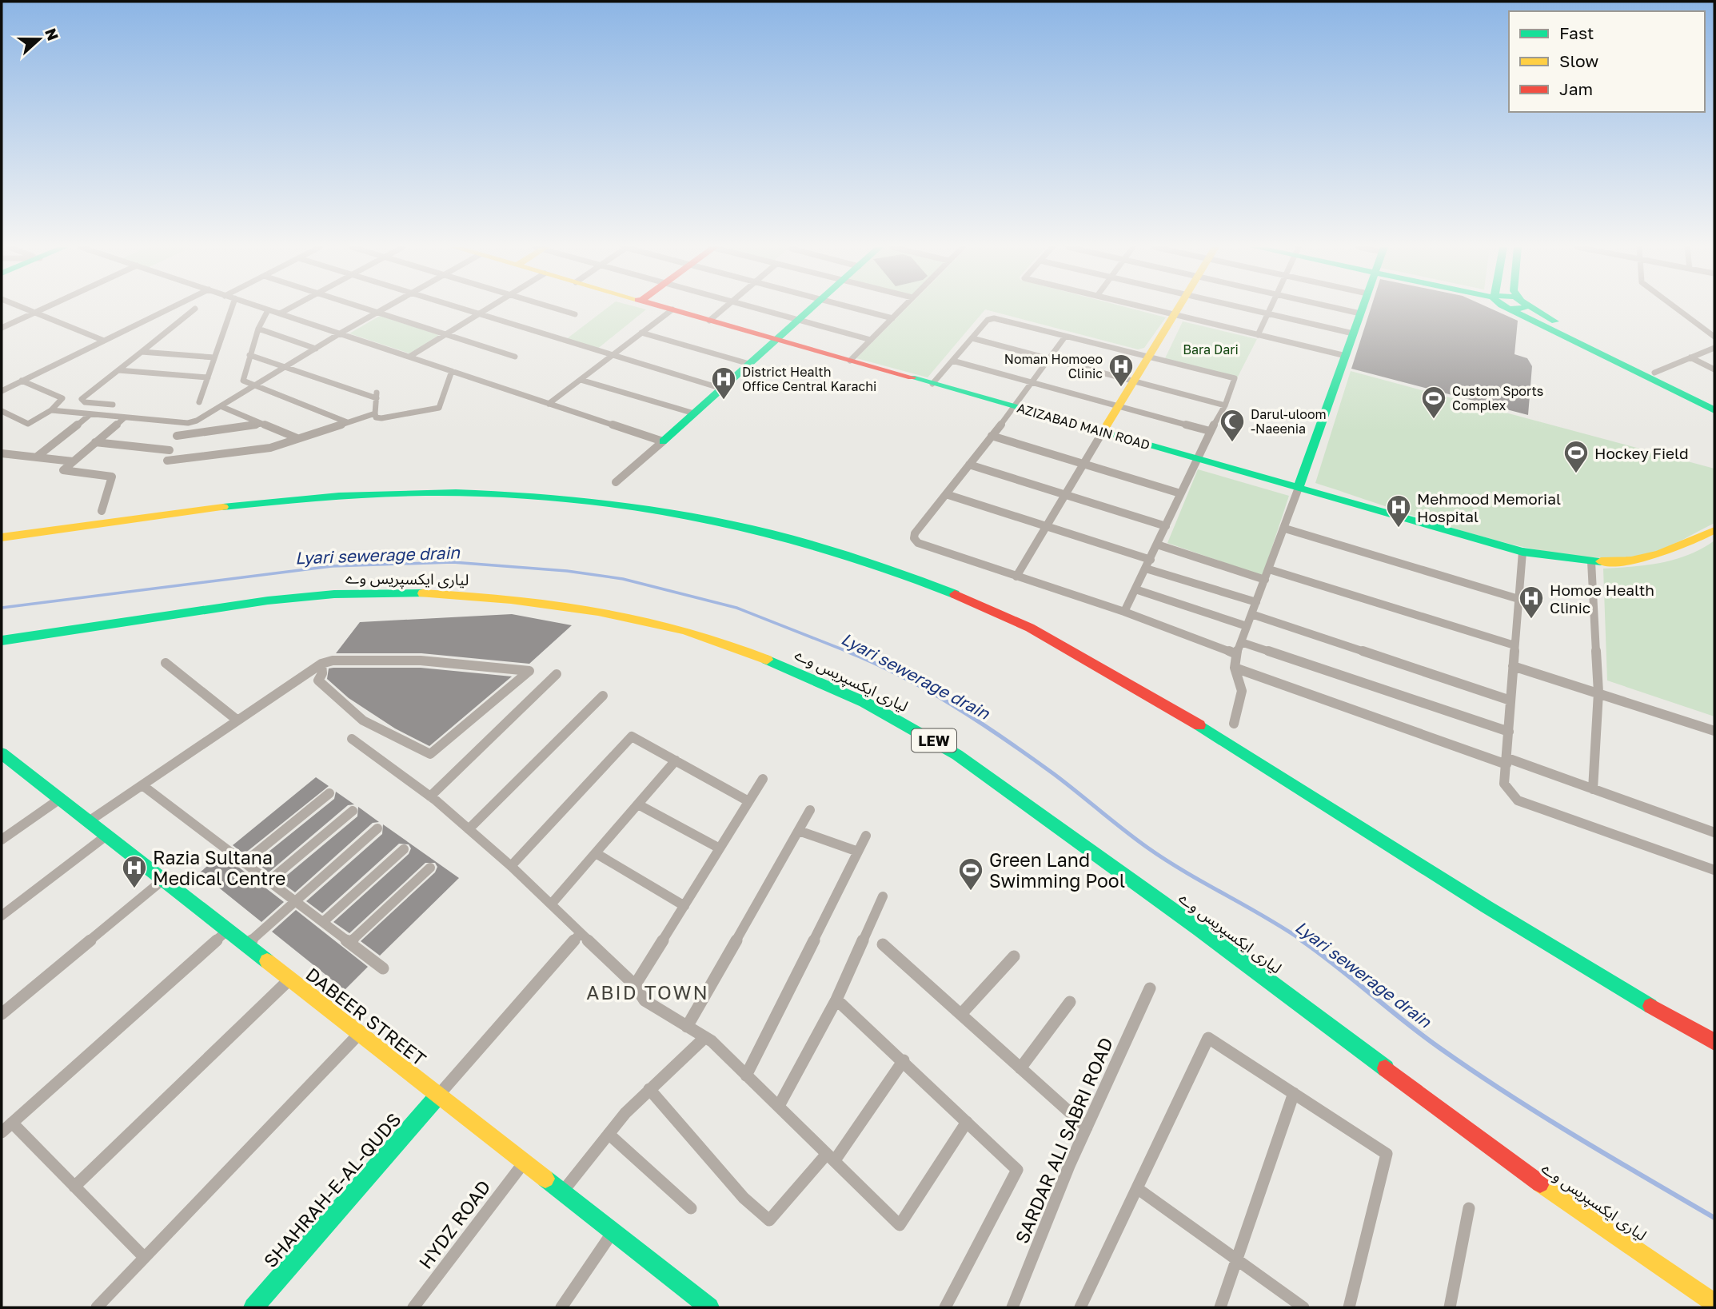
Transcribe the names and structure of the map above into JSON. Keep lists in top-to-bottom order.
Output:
{
  "streets": {
    "main road": [
      "AZIZABAD MAIN ROAD",
      "لیاری ایکسپریس وے",
      "LEW",
      "DABEER STREET",
      "SHAHRAH-E-AL-QUDS"
    ],
    "street": ["SARDAR ALI SABRI ROAD", "HYDZ ROAD"]
  },
  "crossings": [
    ["DABEER STREET", "SHAHRAH-E-AL-QUDS"],
    ["DABEER STREET", "HYDZ ROAD"]
  ],
  "districts": ["ABID TOWN"],
  "water": ["Lyari sewerage drain"],
  "parks": ["Bara Dari"],
  "places": {
    "hospital": [
      "Noman Homoeo Clinic",
      "District Health Office Central Karachi",
      "Mehmood Memorial Hospital",
      "Homoe Health Clinic",
      "Razia Sultana Medical Centre"
    ],
    "sports": ["Custom Sports Complex", "Hockey Field", "Green Land Swimming Pool"],
    "mosque": ["Darul-uloom -Naeenia"]
  },
  "legend": ["Fast", "Slow", "Jam"],
  "north": "right"
}
